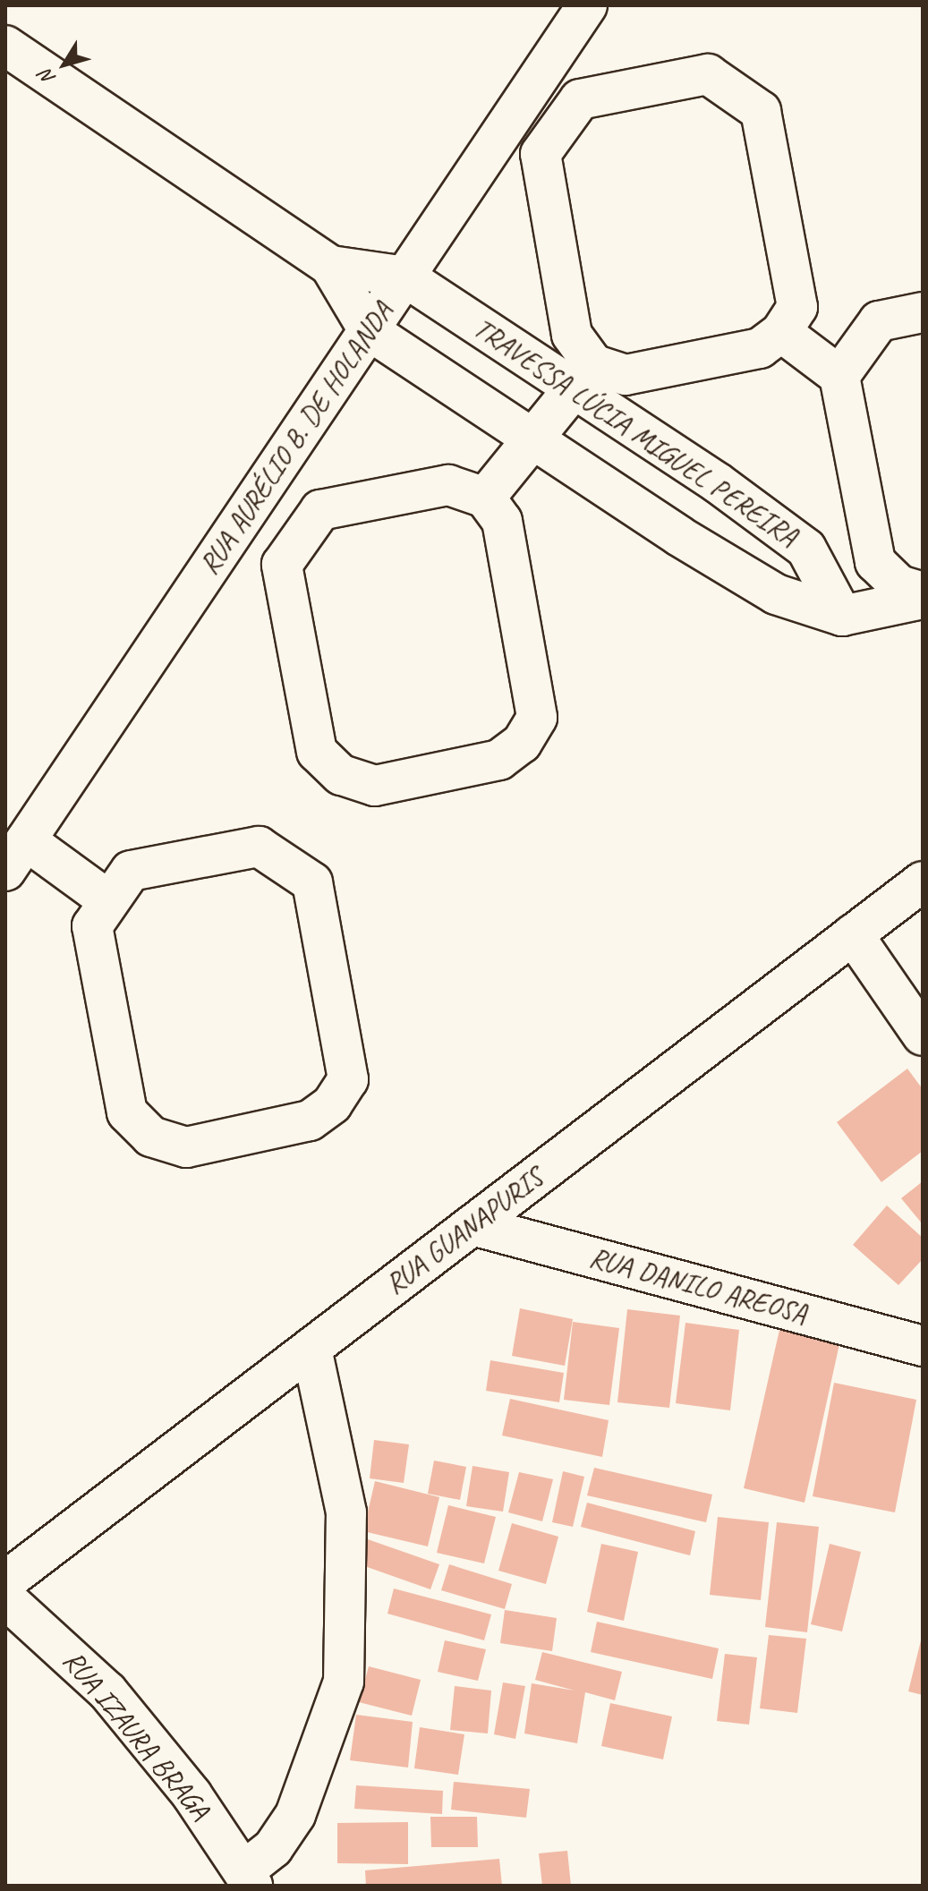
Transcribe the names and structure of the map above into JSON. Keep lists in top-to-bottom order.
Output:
{
  "streets": {
    "street": [
      "TRAVESSA LÚCIA MIGUEL PEREIRA",
      "RUA AURÉLIO B. DE HOLANDA",
      "RUA GUANAPURIS",
      "RUA DANILO AREOSA",
      "RUA IZAURA BRAGA"
    ]
  },
  "crossings": [
    ["TRAVESSA LÚCIA MIGUEL PEREIRA", "RUA AURÉLIO B. DE HOLANDA"],
    ["RUA GUANAPURIS", "RUA DANILO AREOSA"]
  ],
  "north": "bottom left"
}
